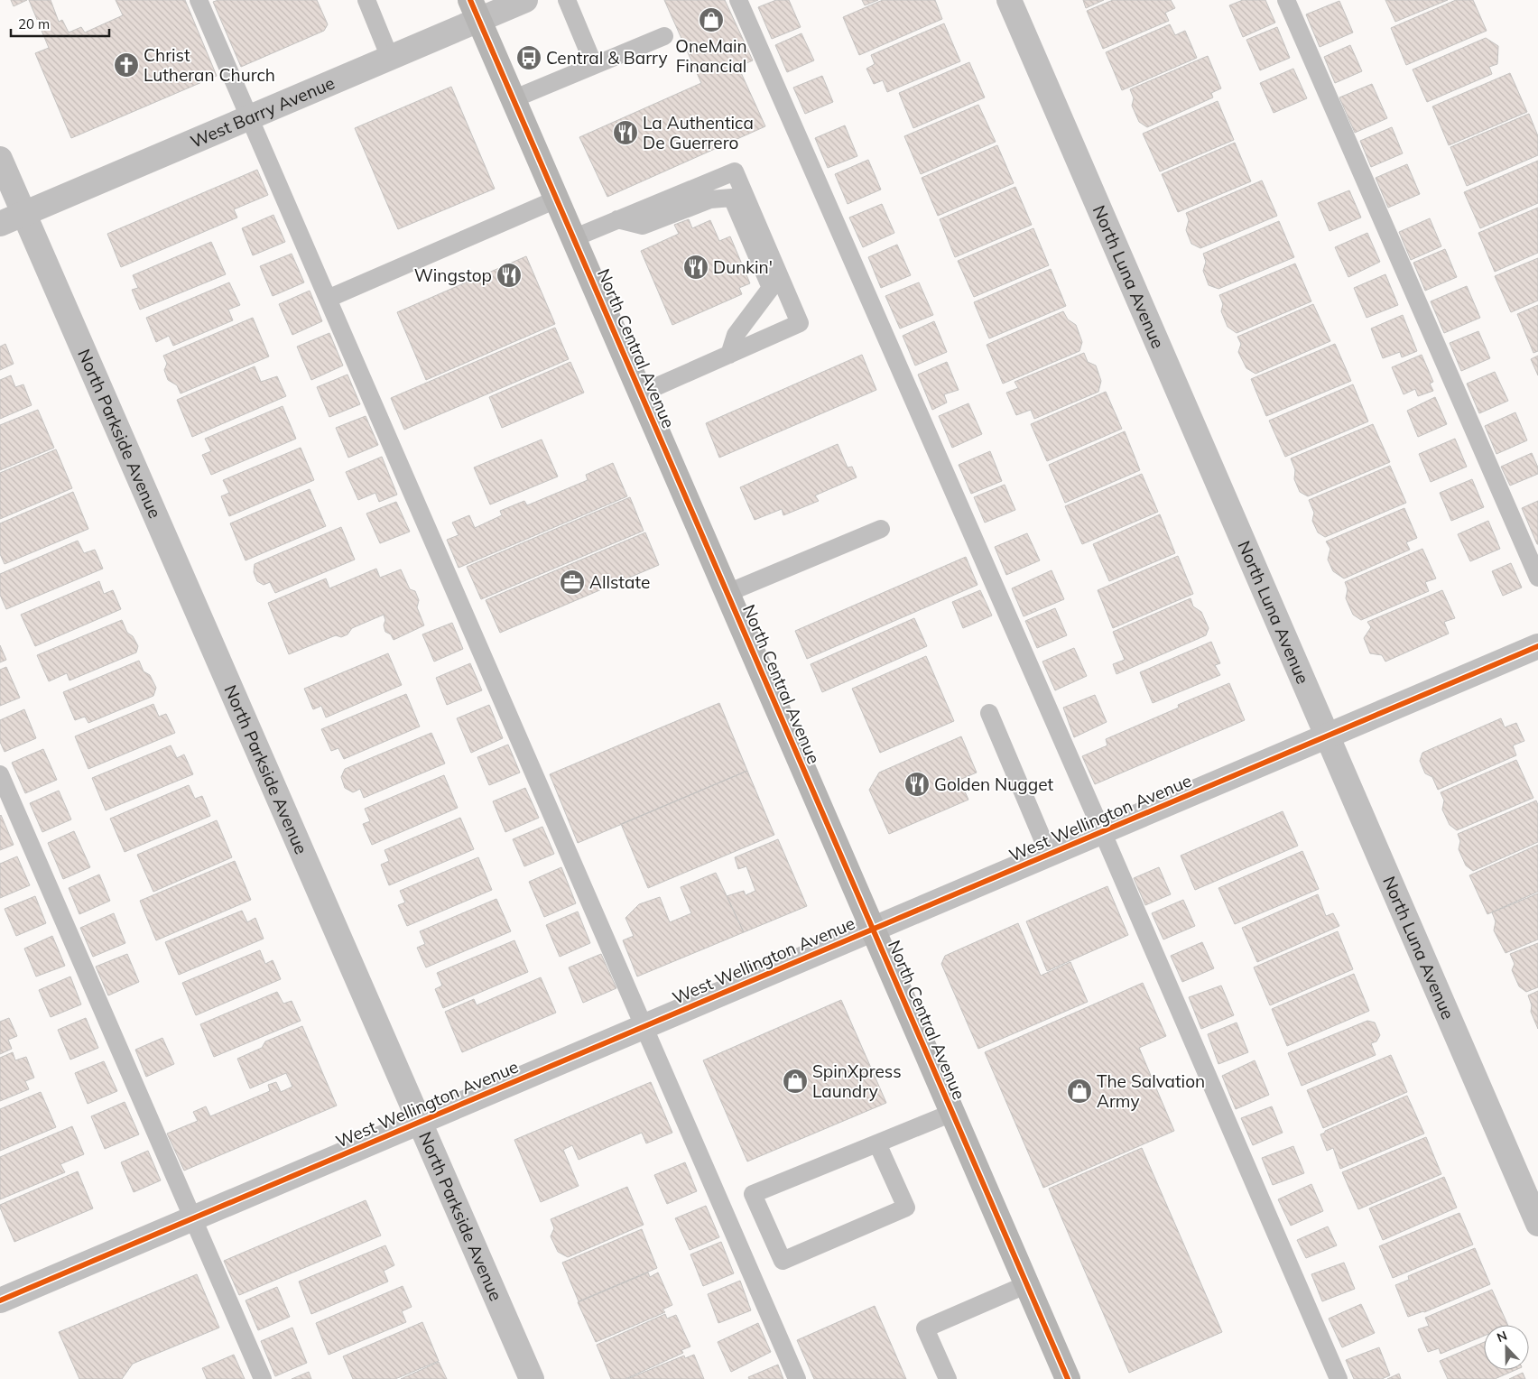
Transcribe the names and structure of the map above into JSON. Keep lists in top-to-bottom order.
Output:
{
  "streets": {
    "main road": ["North Central Avenue"],
    "street": [
      "West Barry Avenue",
      "North Luna Avenue",
      "North Parkside Avenue",
      "West Wellington Avenue"
    ]
  },
  "crossings": [
    ["West Barry Avenue", "North Central Avenue"],
    ["West Barry Avenue", "North Parkside Avenue"],
    ["North Luna Avenue", "West Wellington Avenue"],
    ["North Central Avenue", "West Wellington Avenue"],
    ["North Parkside Avenue", "West Wellington Avenue"]
  ],
  "places": {
    "shop": ["OneMain Financial", "SpinXpress Laundry", "The Salvation Army"],
    "bus stop": ["Central & Barry"],
    "church": ["Christ Lutheran Church"],
    "restaurant": [
      "La Authentica De Guerrero",
      "Dunkin'",
      "Wingstop",
      "Golden Nugget"
    ],
    "office": ["Allstate"]
  },
  "scale_bar": "20 m",
  "north": "top"
}
